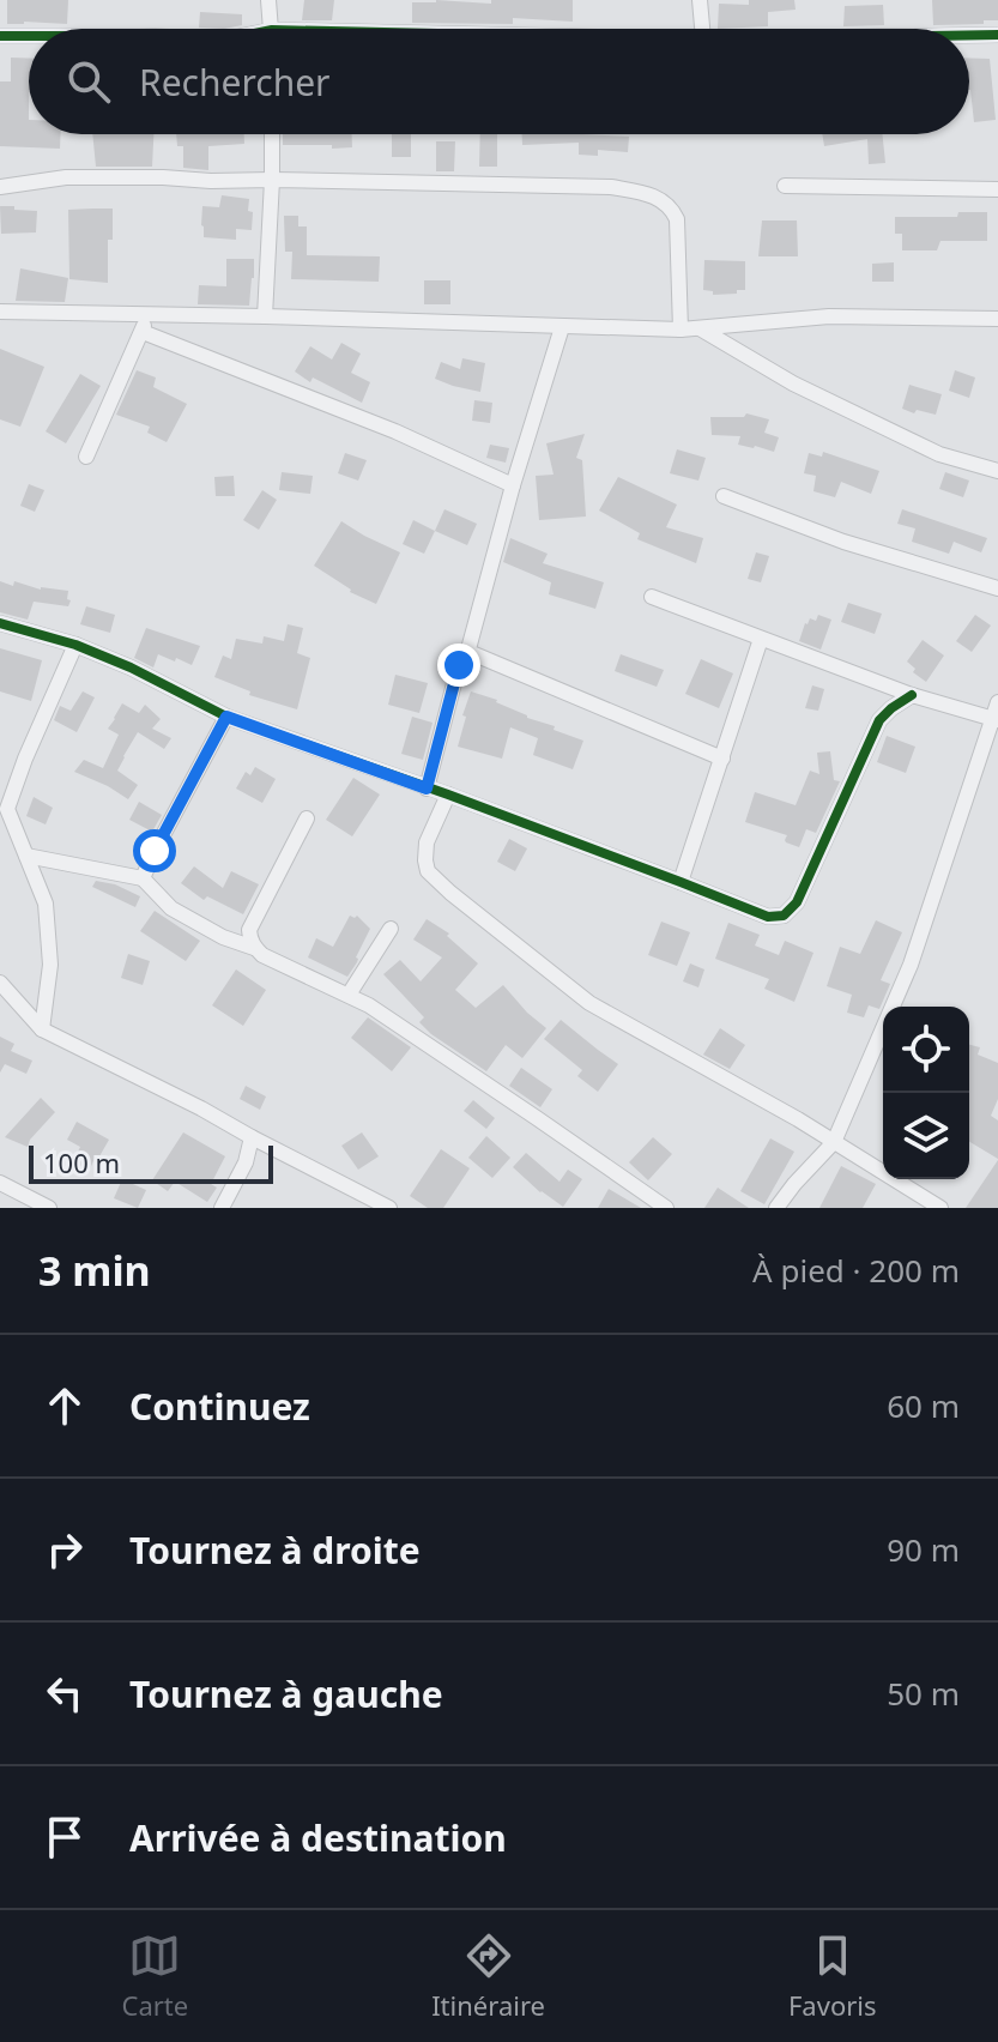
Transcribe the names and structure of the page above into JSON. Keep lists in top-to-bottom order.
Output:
{
  "scale_bar": "100 m",
  "page": {
    "search": "Rechercher",
    "scale": "100 m",
    "heading": ["3 min", "À pied · 200 m"],
    "list": [
      ["Continuez", "60 m"],
      ["Tournez à droite", "90 m"],
      ["Tournez à gauche", "50 m"],
      "Arrivée à destination"
    ],
    "nav": ["Carte", "Itinéraire", "Favoris"]
  }
}
